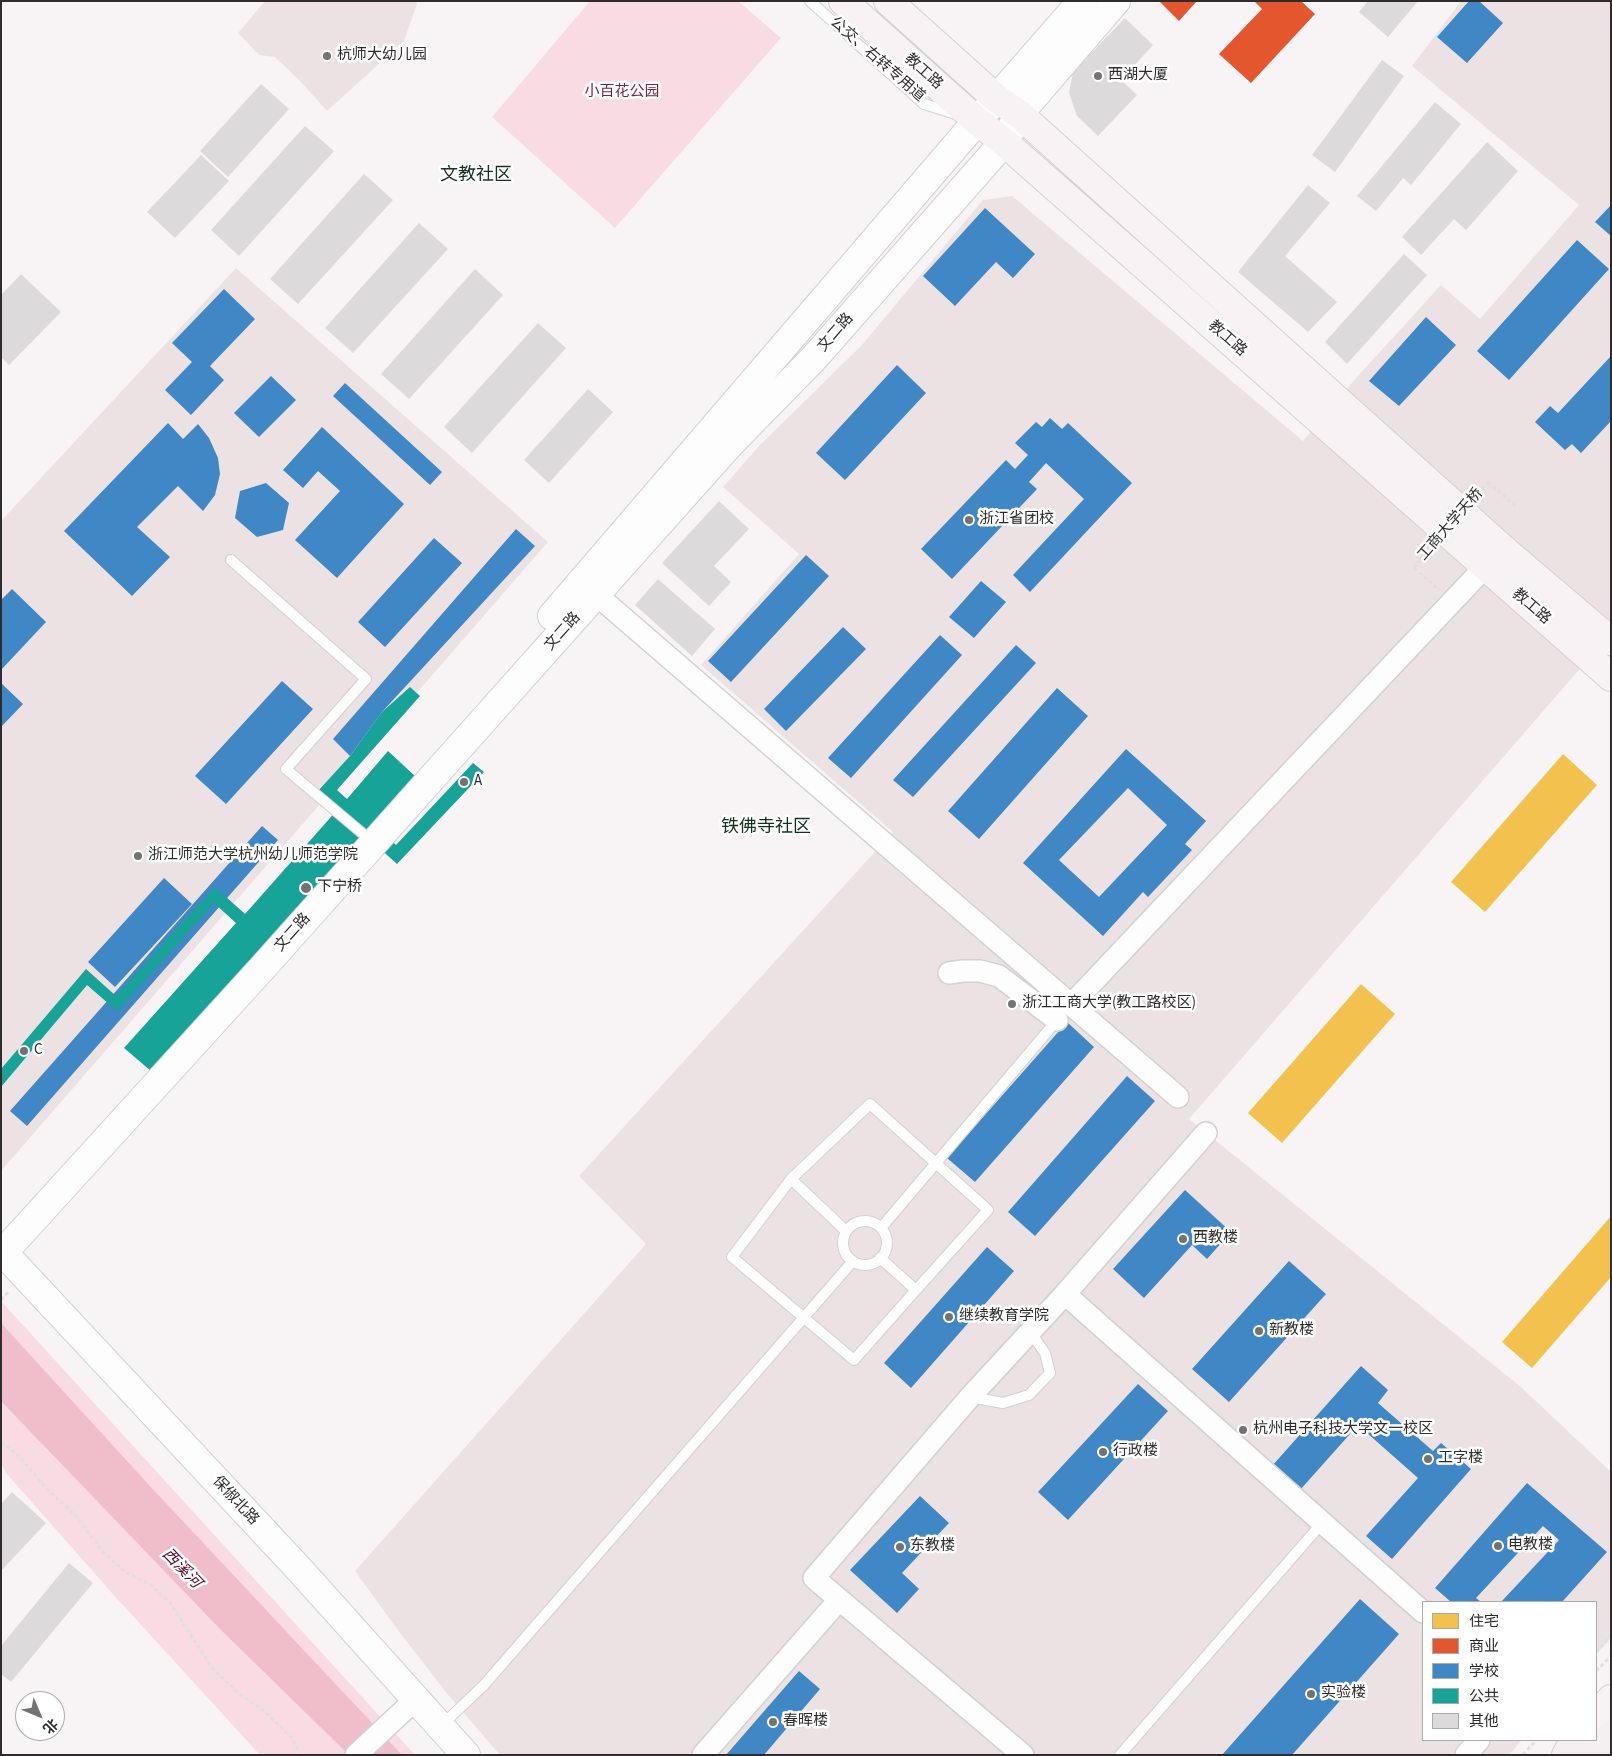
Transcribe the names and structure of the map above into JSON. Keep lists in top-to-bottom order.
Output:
{
  "streets": {
    "main road": ["教工路", "文二路", "保俶北路"],
    "lane": ["公交、右转专用道"],
    "path": ["工商大学天桥"]
  },
  "crossings": [
    ["公交、右转专用道", "教工路"],
    ["公交、右转专用道", "文二路"],
    ["教工路", "文二路"],
    ["文二路", "保俶北路"]
  ],
  "districts": ["文教社区", "铁佛寺社区"],
  "water": ["西溪河"],
  "parks": ["小百花公园"],
  "places": [
    "杭师大幼儿园",
    "西湖大厦",
    "浙江省团校",
    "A",
    "浙江师范大学杭州幼儿师范学院",
    "下宁桥",
    "浙江工商大学(教工路校区)",
    "C",
    "西教楼",
    "继续教育学院",
    "新教楼",
    "杭州电子科技大学文一校区",
    "行政楼",
    "工字楼",
    "电教楼",
    "东教楼",
    "实验楼",
    "春晖楼"
  ],
  "legend": [
    "住宅",
    "商业",
    "学校",
    "公共",
    "其他"
  ],
  "north": "bottom right"
}
